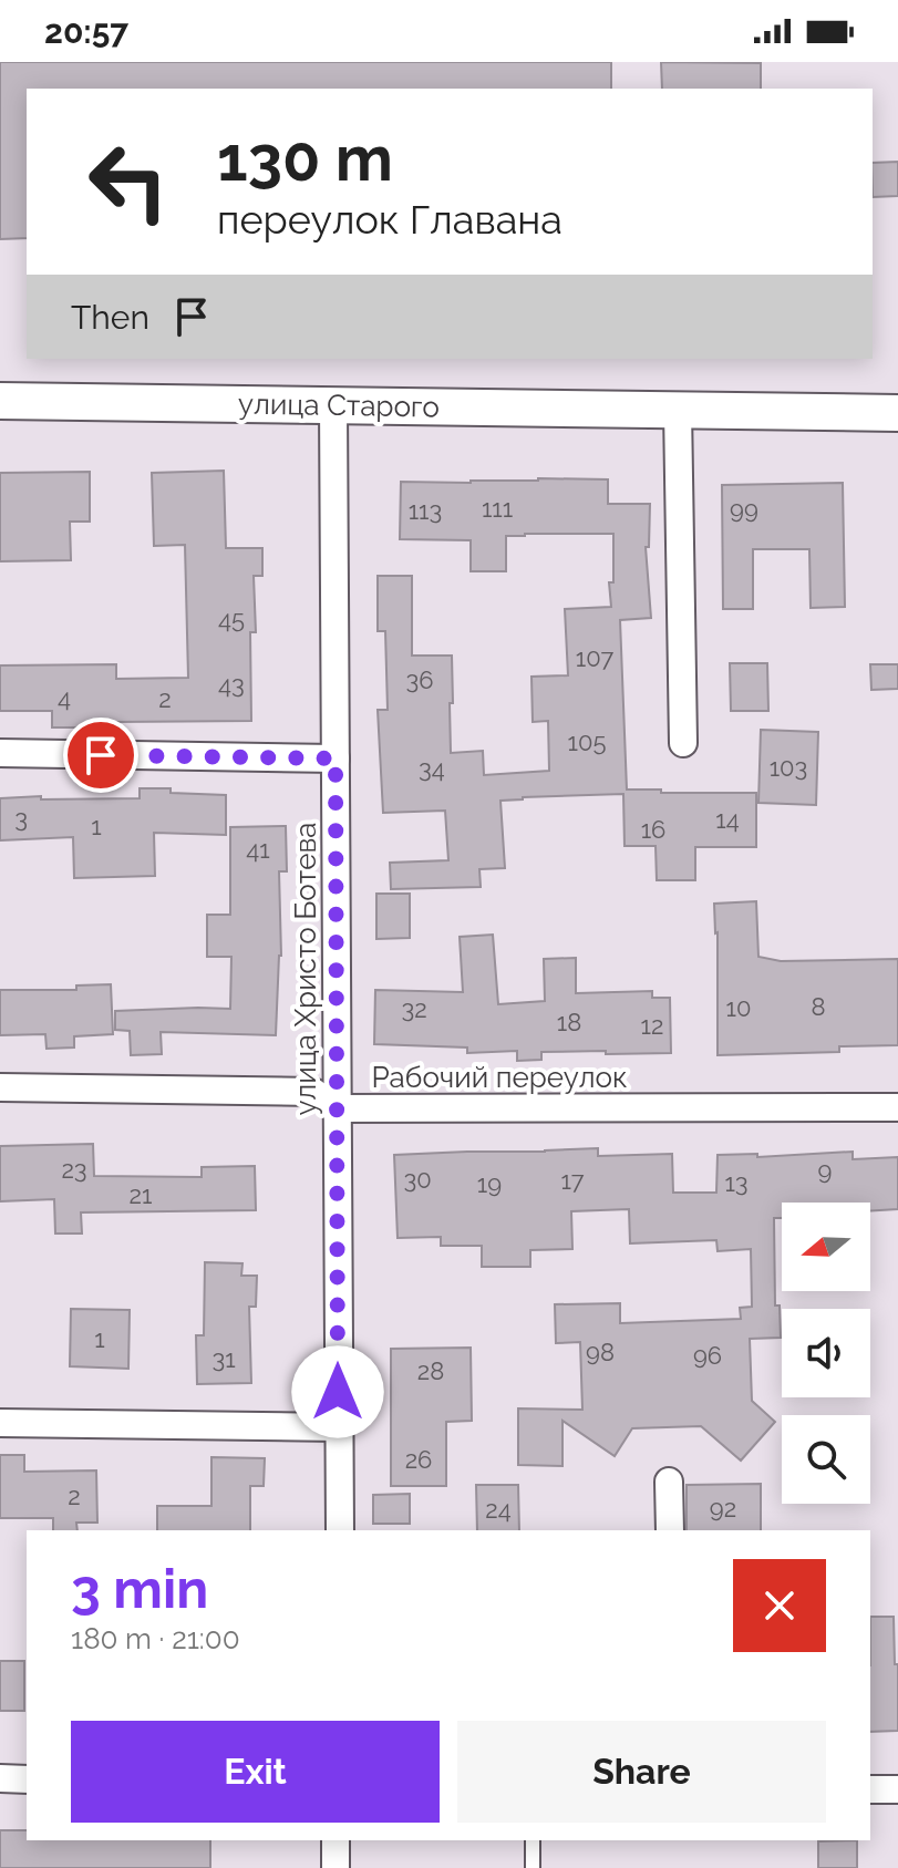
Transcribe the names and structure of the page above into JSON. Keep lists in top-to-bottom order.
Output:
{
  "streets": {
    "street": ["улица Старого", "улица Христо Ботева", "Рабочий переулок"]
  },
  "crossings": [
    ["улица Старого", "улица Христо Ботева"],
    ["улица Христо Ботева", "Рабочий переулок"]
  ],
  "house_numbers": [
    "111",
    "99",
    "113",
    "45",
    "107",
    "36",
    "43",
    "4",
    "2",
    "105",
    "103",
    "34",
    "3",
    "14",
    "1",
    "16",
    "41",
    "8",
    "10",
    "32",
    "18",
    "12",
    "23",
    "9",
    "30",
    "17",
    "13",
    "19",
    "21",
    "1",
    "98",
    "96",
    "31",
    "28",
    "26",
    "2",
    "92",
    "24"
  ],
  "north": "left",
  "page": {
    "status": "20:57",
    "turn": ["130 m", "переулок Главана"],
    "then": "Then",
    "heading": ["3 min", "180 m · 21:00"],
    "buttons": ["Exit", "Share"]
  }
}
